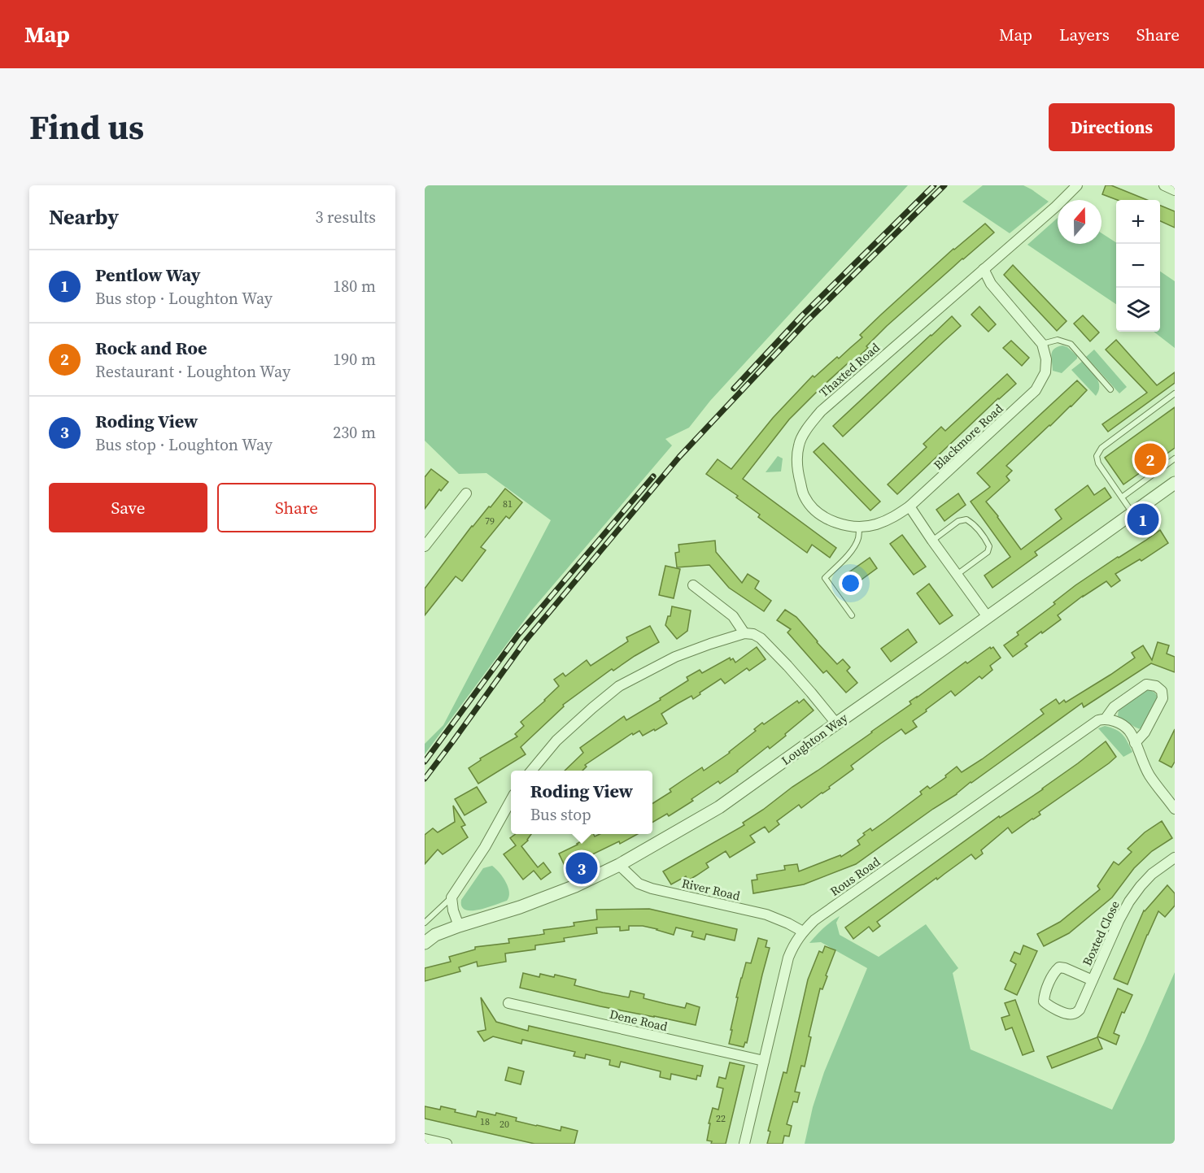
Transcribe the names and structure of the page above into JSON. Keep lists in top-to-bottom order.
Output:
{
  "streets": {
    "street": [
      "Thaxted Road",
      "Blackmore Road",
      "Loughton Way",
      "Rous Road",
      "River Road",
      "Boxted Close",
      "Dene Road"
    ]
  },
  "crossings": [
    ["Thaxted Road", "Blackmore Road"],
    ["Loughton Way", "River Road"],
    ["Rous Road", "River Road"],
    ["Rous Road", "Dene Road"]
  ],
  "house_numbers": [
    "81",
    "79",
    "22",
    "18",
    "20"
  ],
  "north": "top",
  "page": {
    "header": "Map",
    "nav": ["Map", "Layers", "Share"],
    "title": "Find us",
    "buttons": [
      "Directions",
      ["Save", "Share"]
    ],
    "heading": ["Nearby", "3 results"],
    "map_buttons": ["+", "−"],
    "list": [
      {
        "mark": "1",
        "name": "Pentlow Way",
        "note": "Bus stop · Loughton Way",
        "value": "180 m"
      },
      {
        "mark": "2",
        "name": "Rock and Roe",
        "note": "Restaurant · Loughton Way",
        "value": "190 m"
      },
      {
        "mark": "3",
        "name": "Roding View",
        "note": "Bus stop · Loughton Way",
        "value": "230 m"
      }
    ],
    "pins": ["2", "1", "3"],
    "popup": ["Roding View", "Bus stop"]
  }
}
